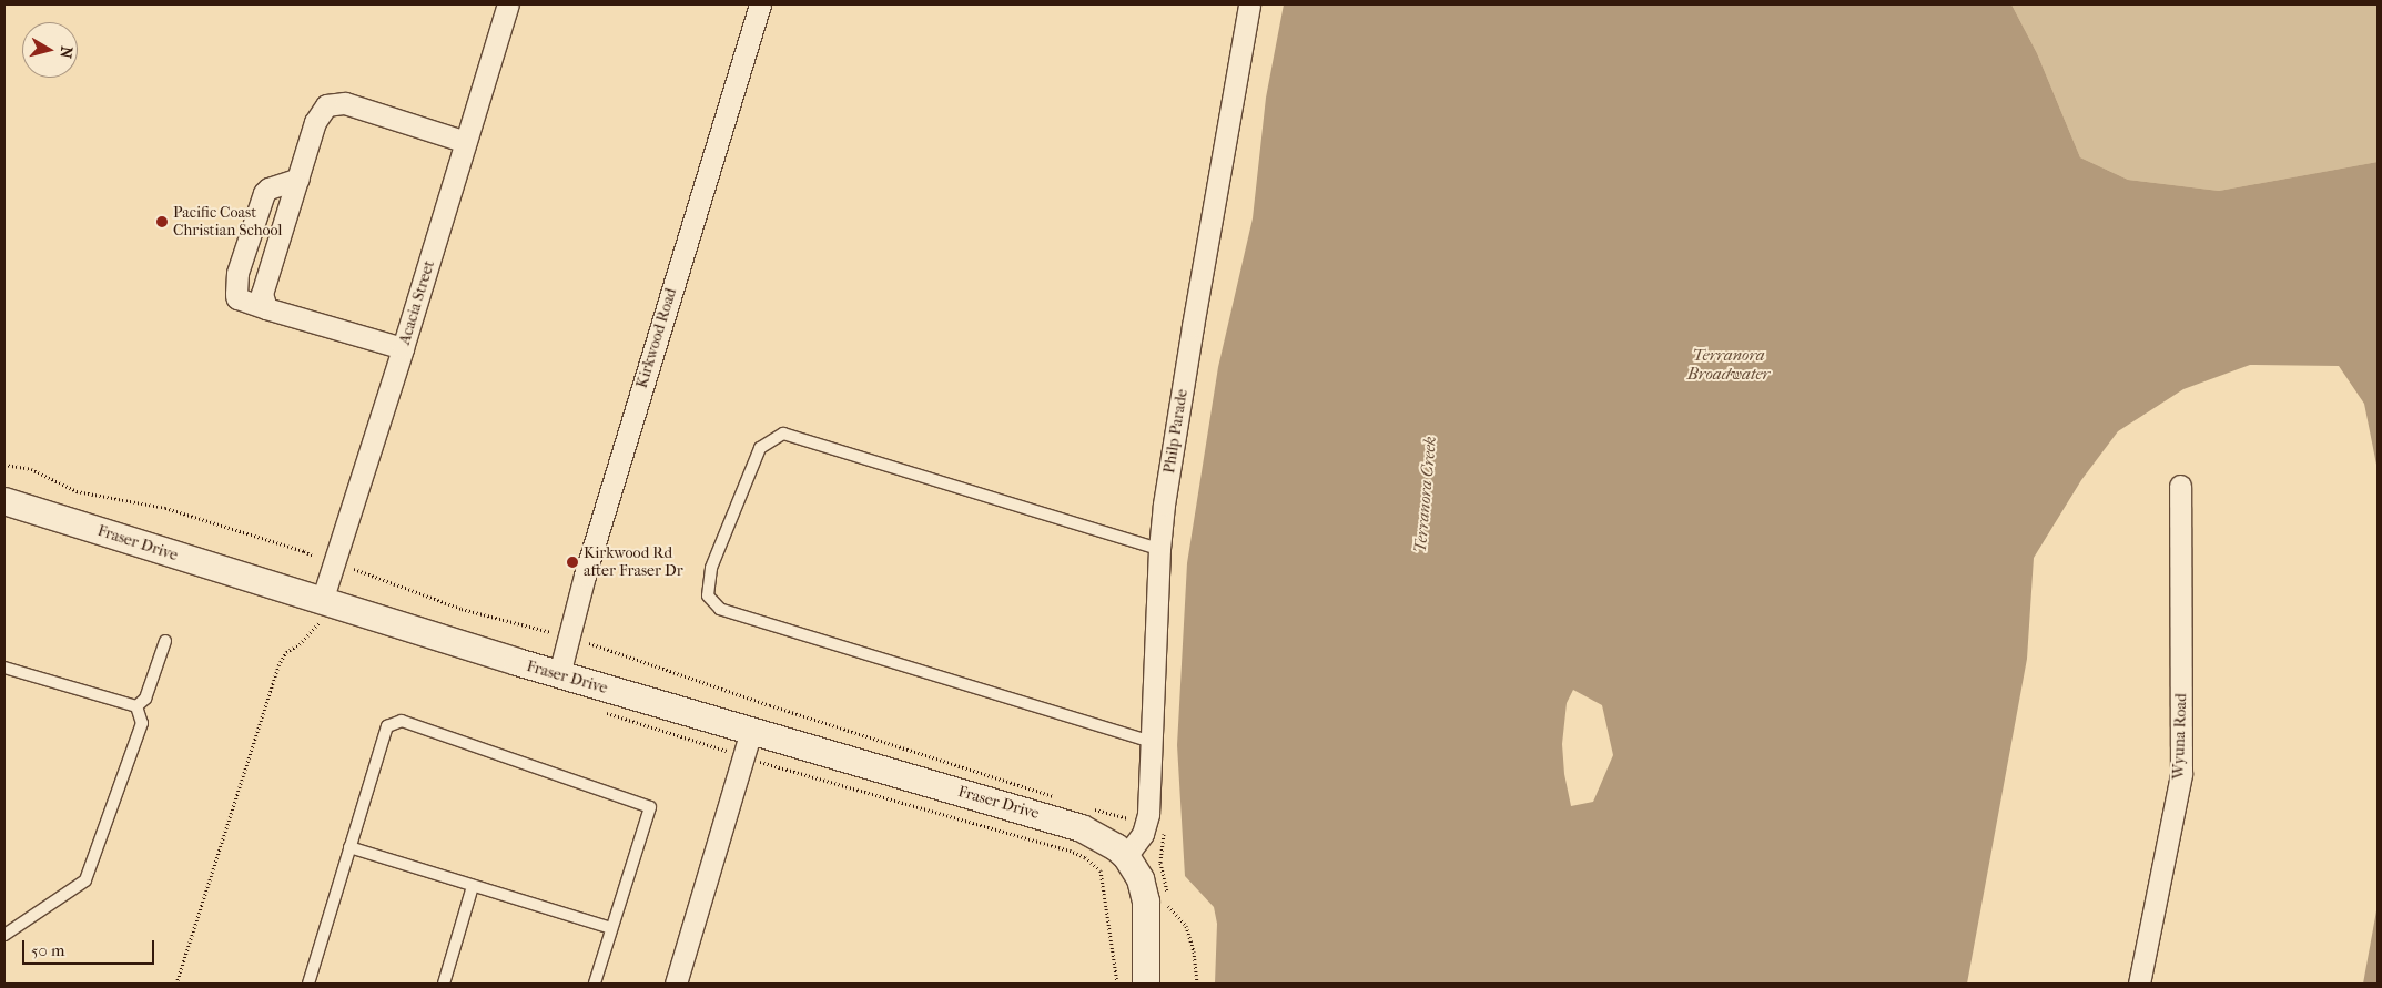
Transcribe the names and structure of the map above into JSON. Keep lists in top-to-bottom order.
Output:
{
  "streets": {
    "street": [
      "Acacia Street",
      "Kirkwood Road",
      "Philp Parade",
      "Fraser Drive",
      "Wyuna Road"
    ]
  },
  "crossings": [
    ["Acacia Street", "Fraser Drive"],
    ["Kirkwood Road", "Fraser Drive"],
    ["Philp Parade", "Fraser Drive"]
  ],
  "water": ["Terranora Broadwater", "Terranora Creek"],
  "places": ["Pacific Coast Christian School", "Kirkwood Rd after Fraser Dr"],
  "scale_bar": "50 m",
  "north": "right"
}
